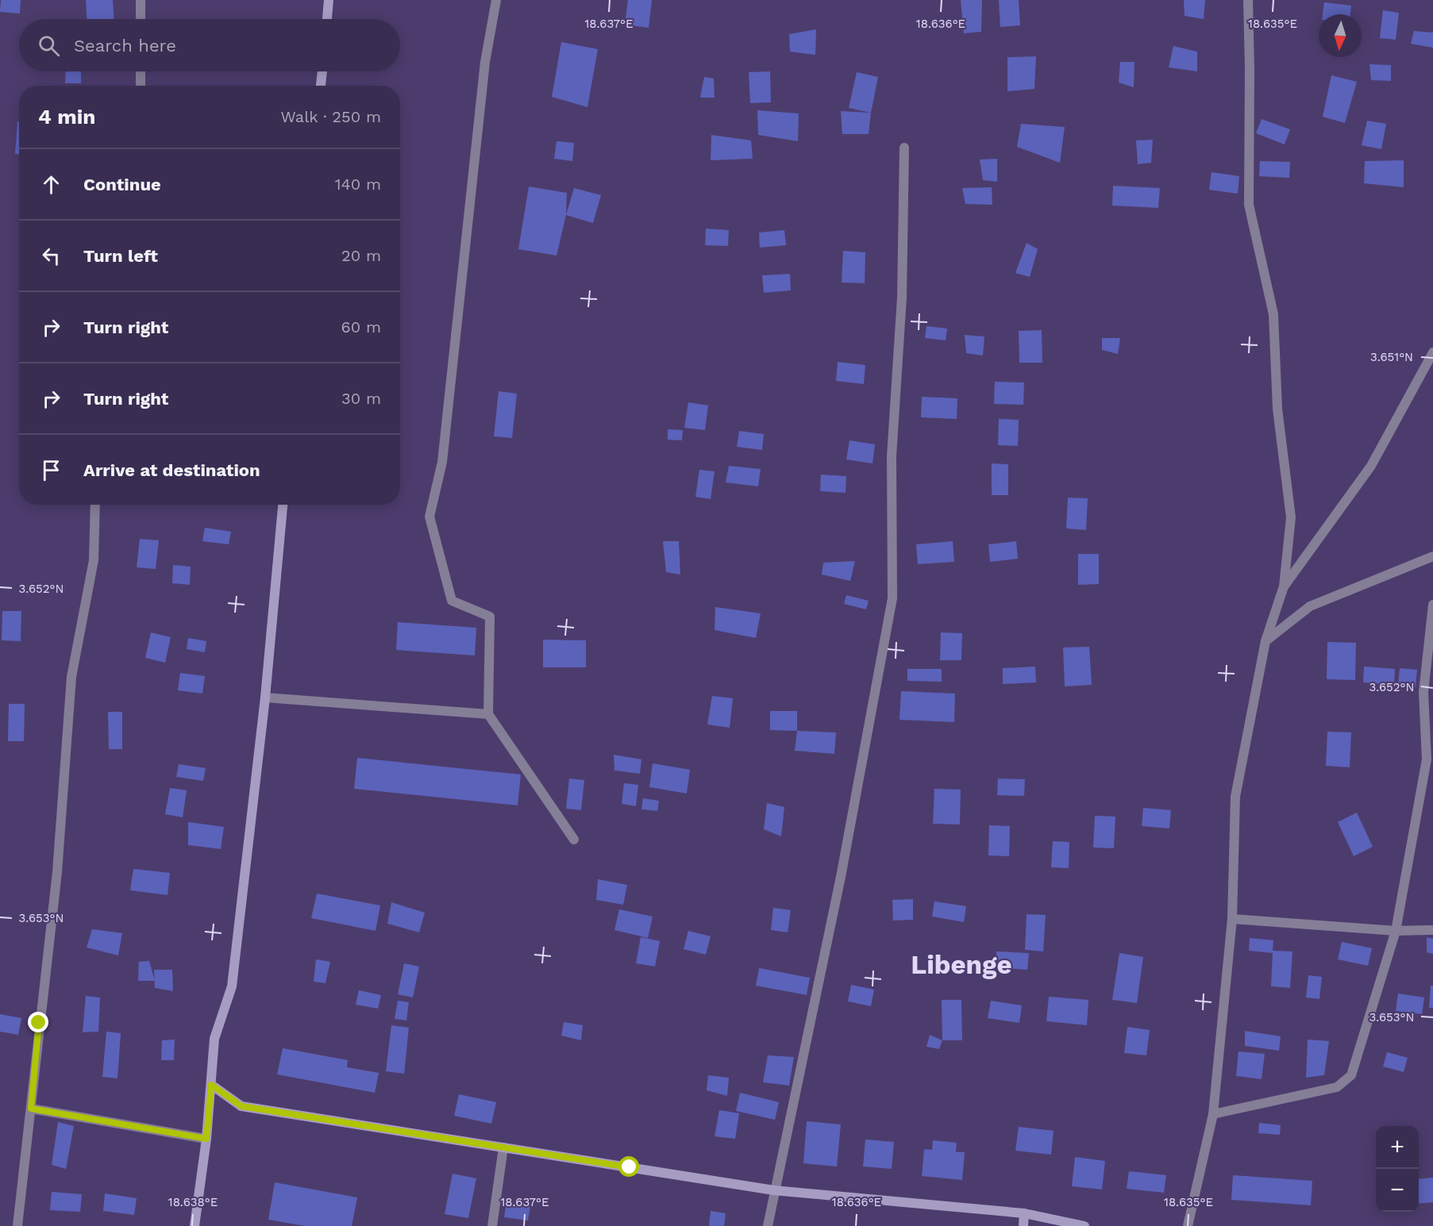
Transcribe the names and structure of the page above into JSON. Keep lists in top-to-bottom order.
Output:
{
  "districts": ["Libenge"],
  "north": "bottom",
  "page": {
    "search": "Search here",
    "heading": ["4 min", "Walk · 250 m"],
    "list": [
      ["Continue", "140 m"],
      ["Turn left", "20 m"],
      ["Turn right", "60 m"],
      ["Turn right", "30 m"],
      "Arrive at destination"
    ],
    "map_buttons": ["+", "−"]
  },
  "coordinates": [
    "18.637°E",
    "18.636°E",
    "18.635°E",
    "3.651°N",
    "3.652°N",
    "3.653°N",
    "18.638°E"
  ]
}
